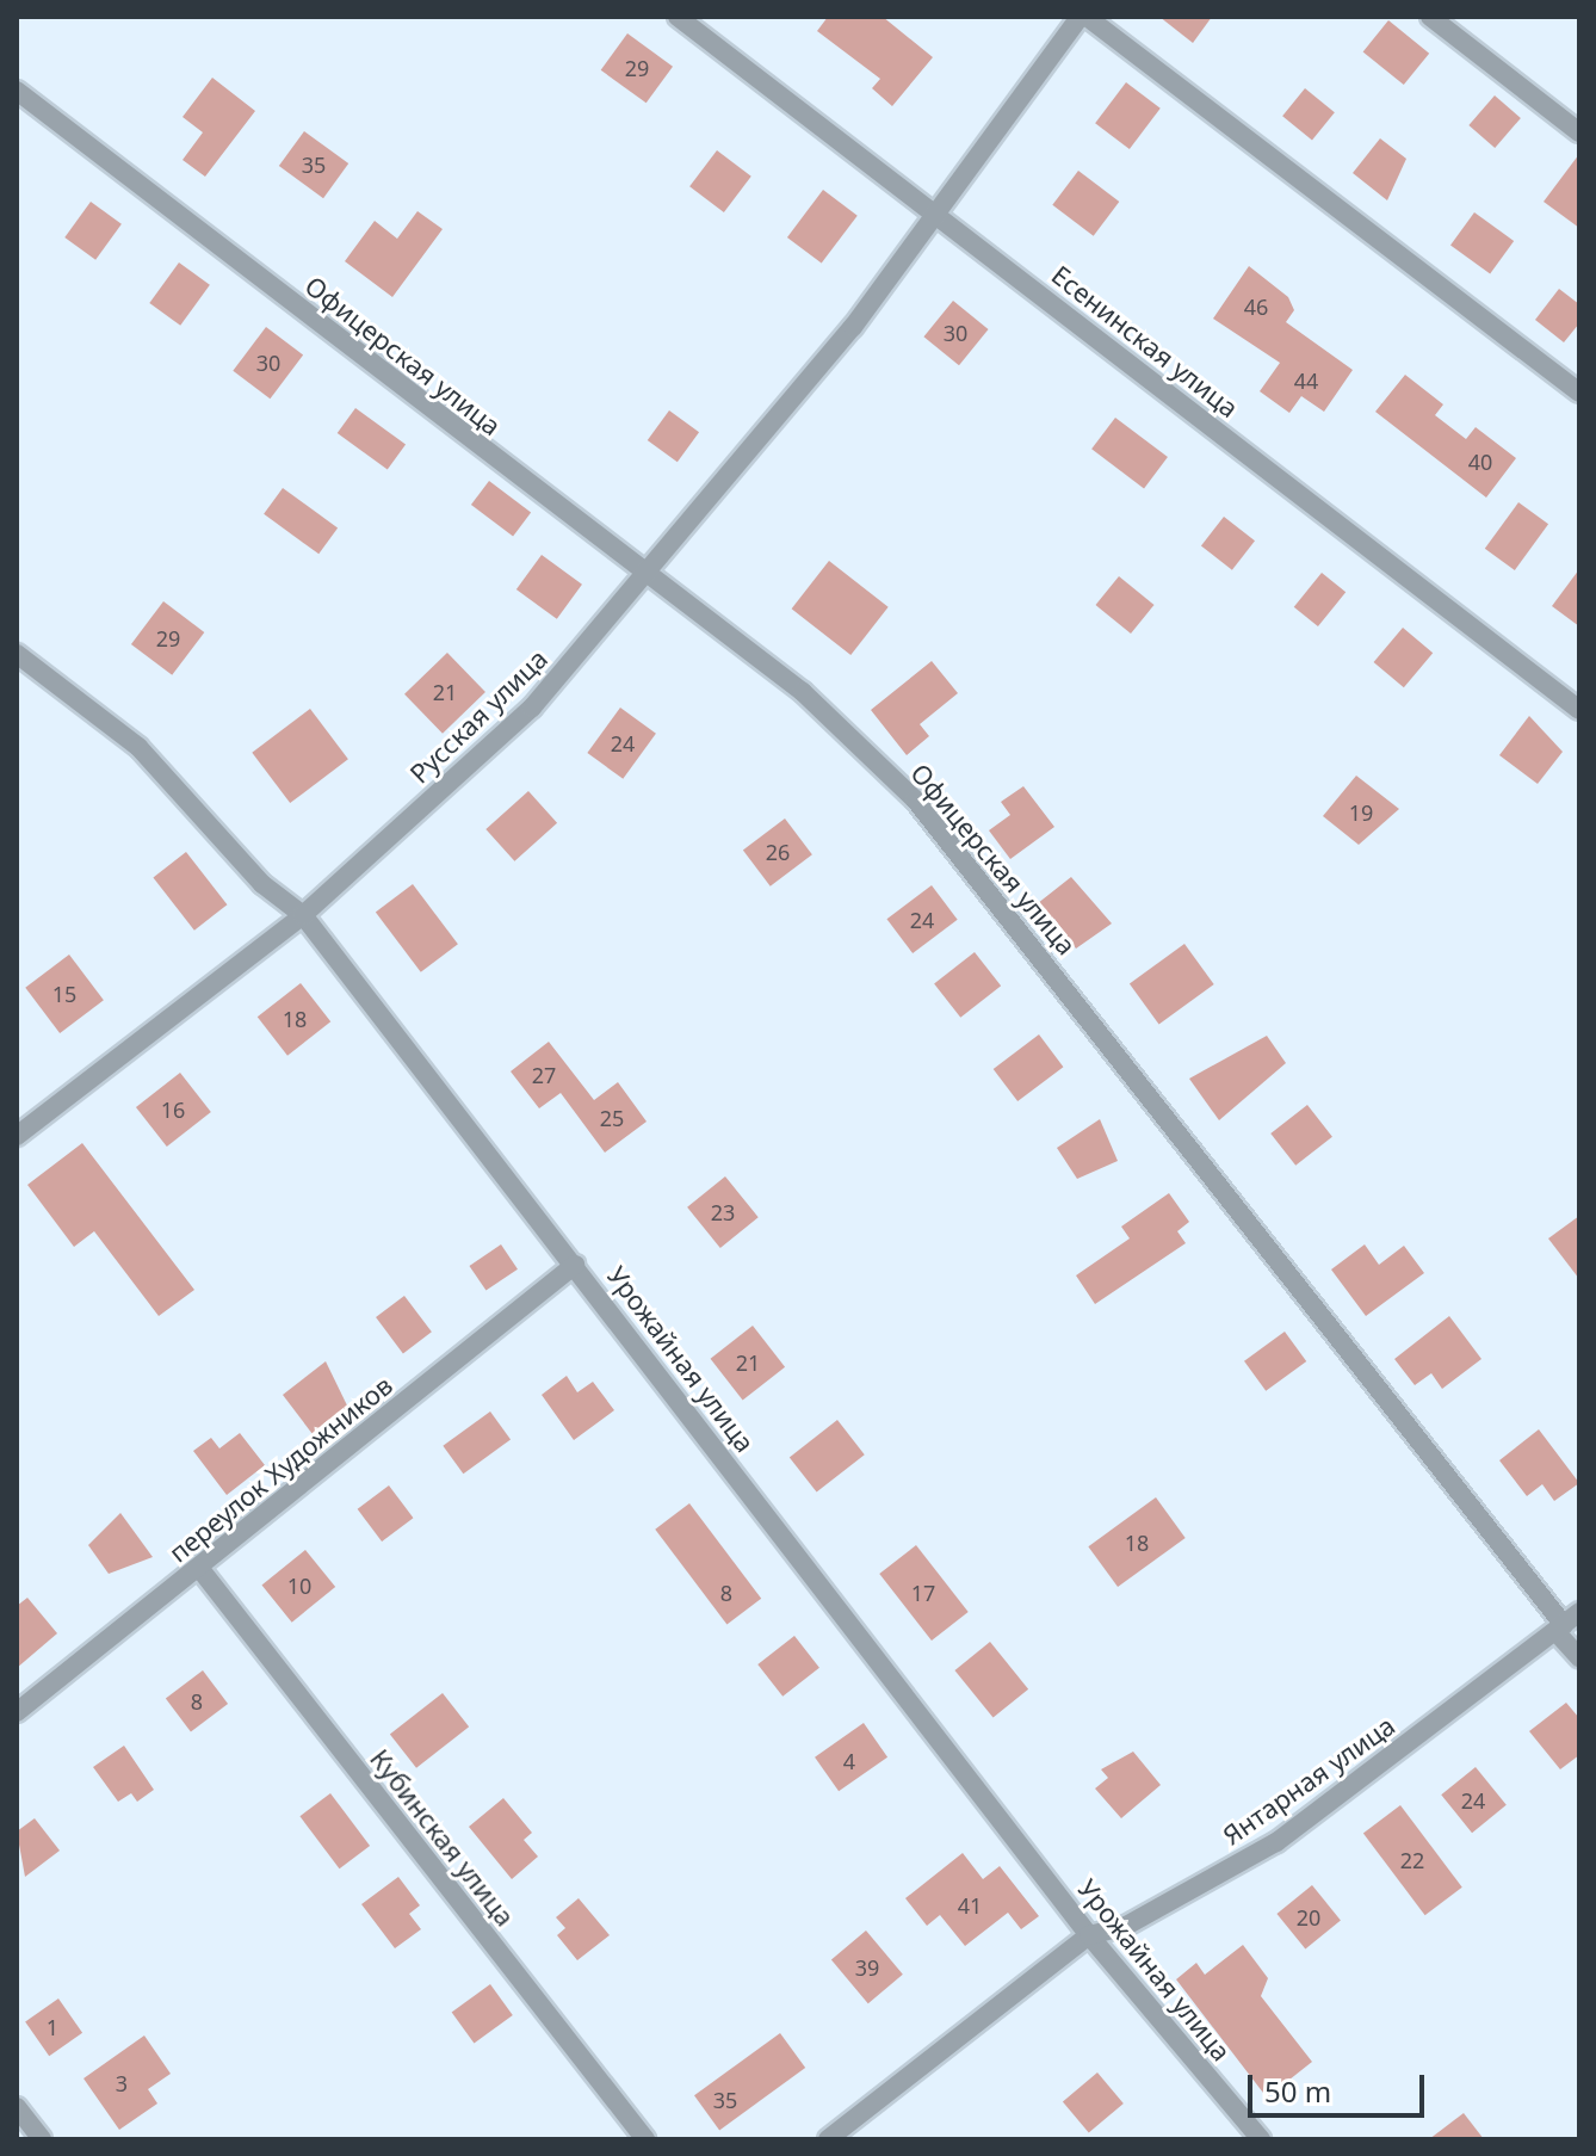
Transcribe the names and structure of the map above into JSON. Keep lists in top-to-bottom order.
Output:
{
  "streets": {
    "street": [
      "Есенинская улица",
      "Офицерская улица",
      "Русская улица",
      "Урожайная улица",
      "переулок Художников",
      "Янтарная улица",
      "Кубинская улица"
    ]
  },
  "crossings": [
    ["Есенинская улица", "Русская улица"],
    ["Офицерская улица", "Русская улица"],
    ["Офицерская улица", "Янтарная улица"],
    ["Русская улица", "Урожайная улица"],
    ["Урожайная улица", "переулок Художников"],
    ["Урожайная улица", "Янтарная улица"],
    ["переулок Художников", "Кубинская улица"]
  ],
  "house_numbers": [
    "29",
    "35",
    "46",
    "30",
    "30",
    "44",
    "40",
    "29",
    "21",
    "24",
    "19",
    "26",
    "24",
    "15",
    "18",
    "27",
    "16",
    "25",
    "23",
    "21",
    "18",
    "10",
    "8",
    "17",
    "8",
    "4",
    "24",
    "22",
    "41",
    "20",
    "39",
    "1",
    "3",
    "35"
  ],
  "scale_bar": "50 m"
}
